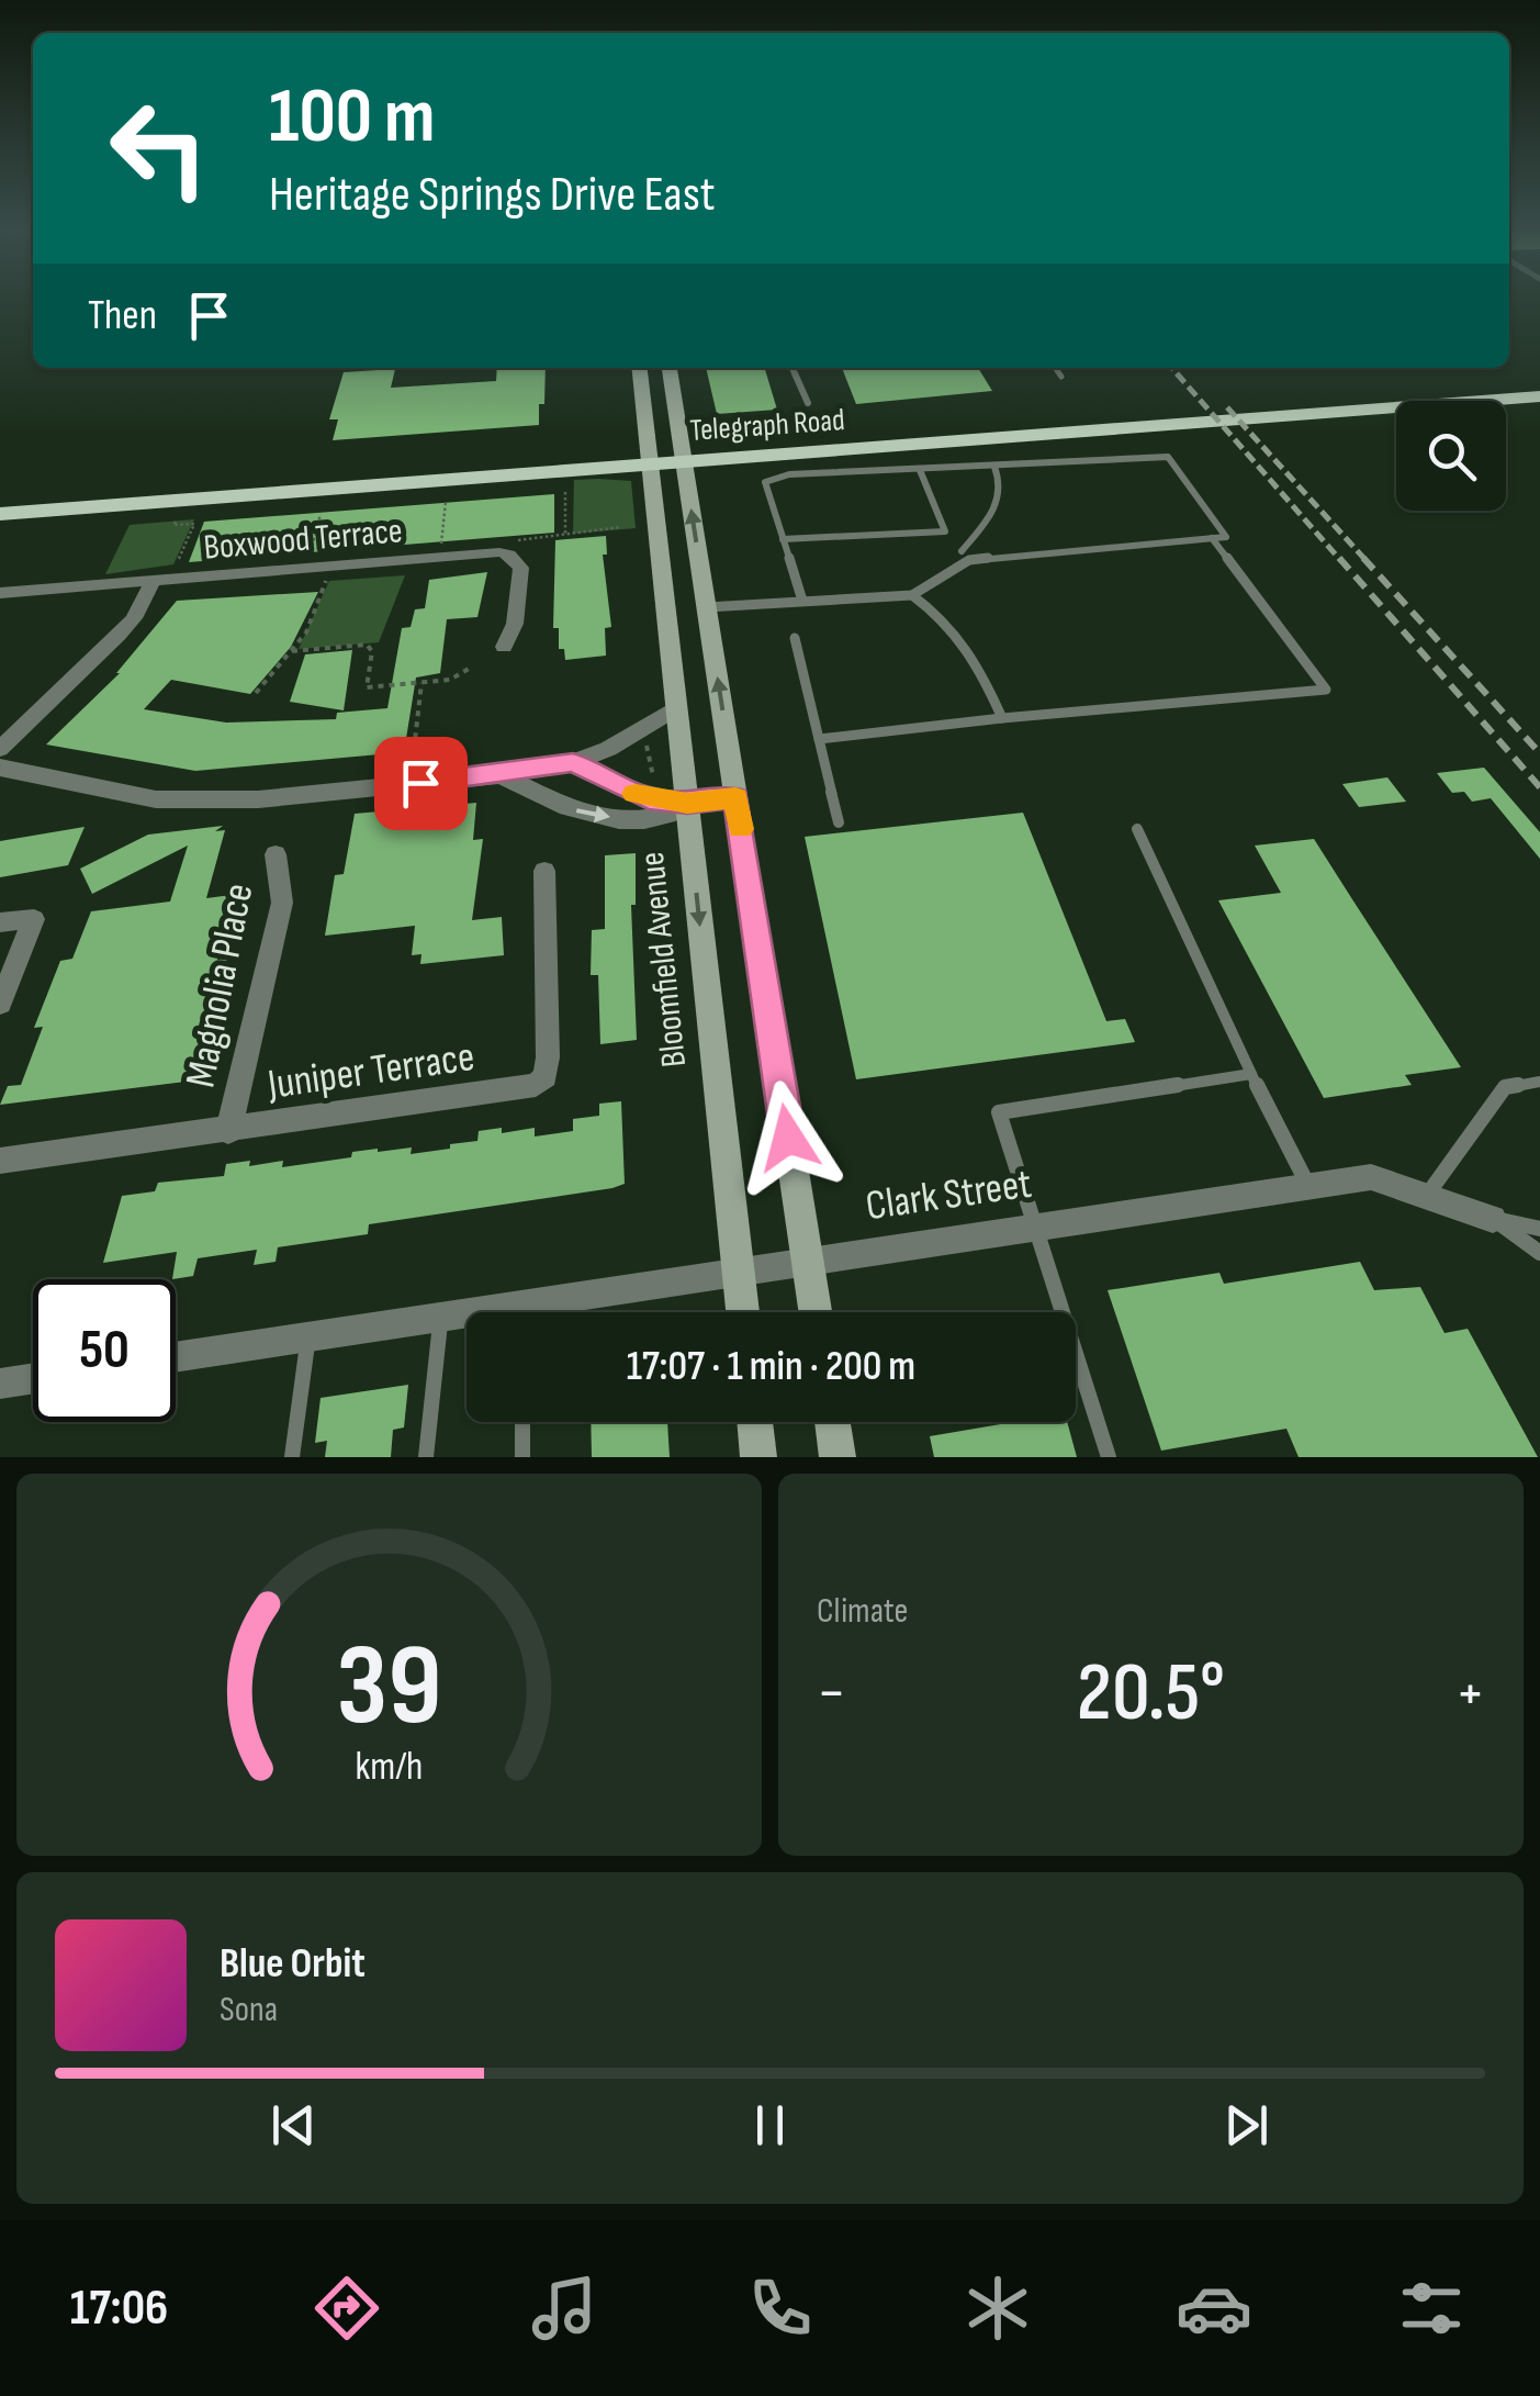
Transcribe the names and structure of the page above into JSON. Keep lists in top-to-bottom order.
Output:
{
  "streets": {
    "main road": ["Telegraph Road", "Bloomfield Avenue"],
    "street": [
      "Boxwood Terrace",
      "Magnolia Place",
      "Juniper Terrace",
      "Clark Street"
    ]
  },
  "crossings": [
    ["Telegraph Road", "Bloomfield Avenue"],
    ["Bloomfield Avenue", "Clark Street"],
    ["Magnolia Place", "Juniper Terrace"]
  ],
  "page": {
    "turn": ["100 m", "Heritage Springs Drive East"],
    "then": "Then",
    "limit": "50",
    "trip": "17:07 · 1 min · 200 m",
    "tile": "Climate",
    "heat": ["−", "20.5°", "+"],
    "song": ["Blue Orbit", "Sona"],
    "tabs": "17:06",
    "gauge": ["39", "km/h"]
  }
}
